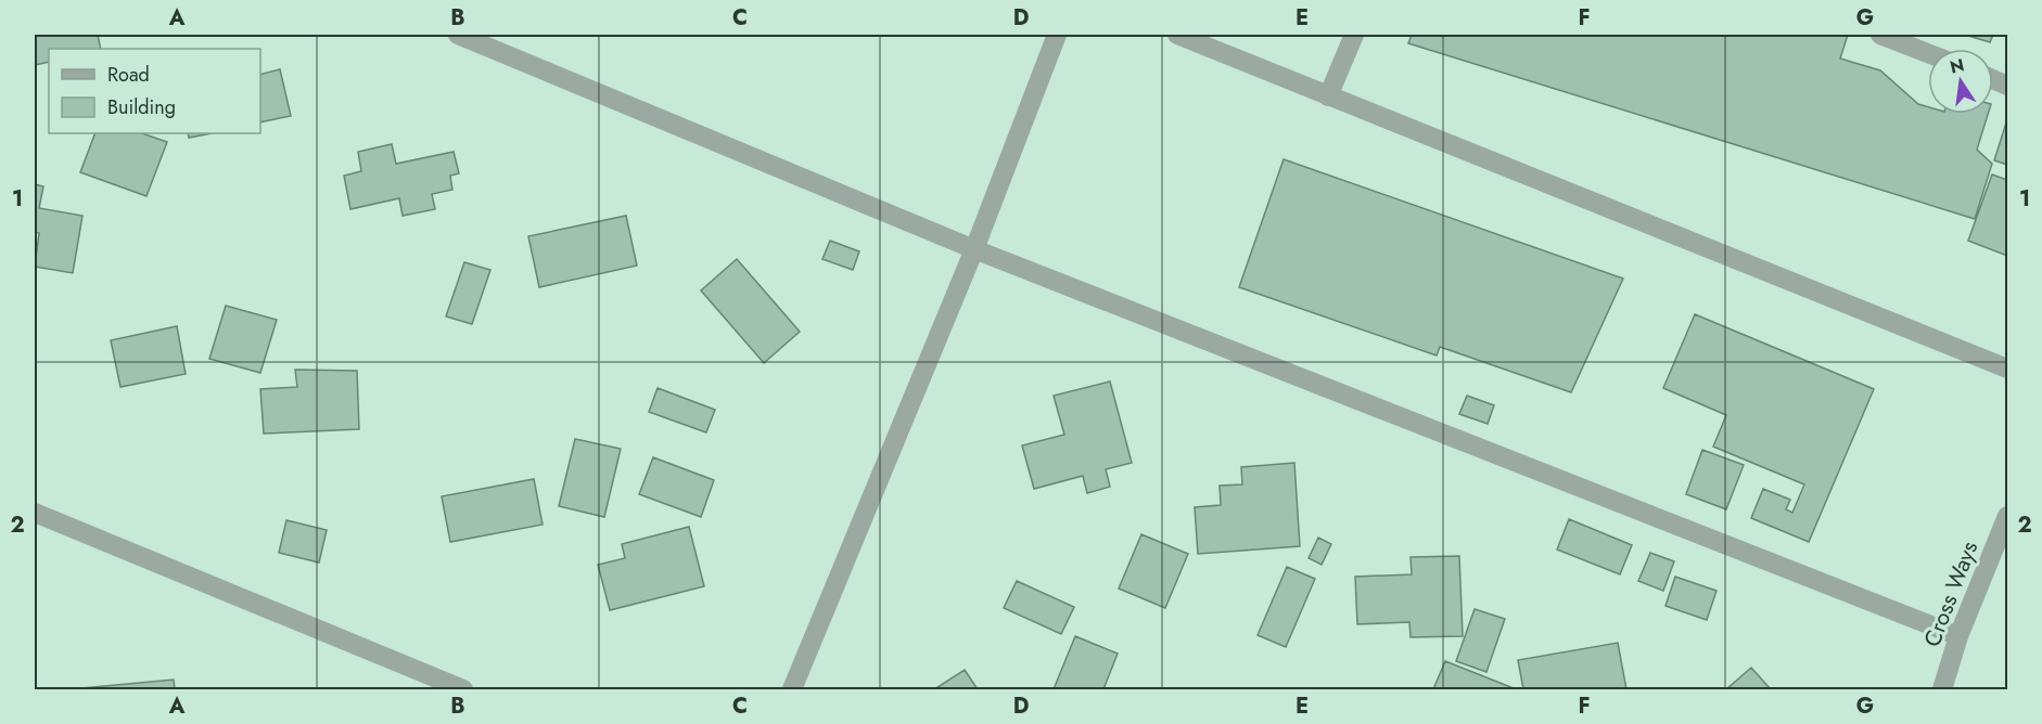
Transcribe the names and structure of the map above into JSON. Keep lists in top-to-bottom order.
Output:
{
  "streets": {
    "street": ["Cross Ways"]
  },
  "legend": ["Road", "Building"],
  "north": "top",
  "grid": {
    "columns": [
      "A",
      "B",
      "C",
      "D",
      "E",
      "F",
      "G"
    ],
    "rows": ["1", "2"]
  }
}
